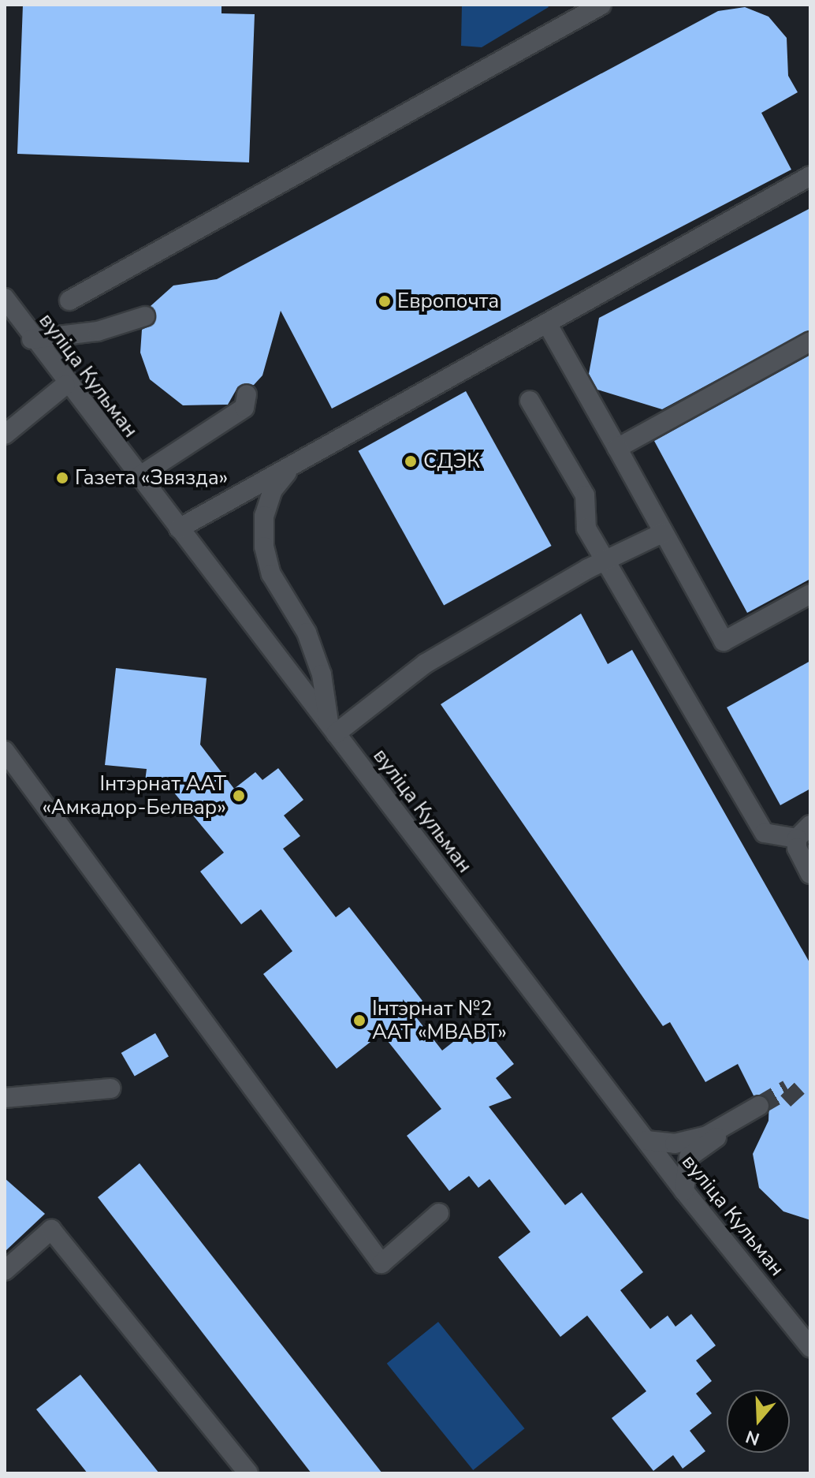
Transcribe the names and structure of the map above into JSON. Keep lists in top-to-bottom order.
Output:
{
  "streets": {
    "street": ["вуліца Кульман"]
  },
  "places": [
    "Европочта",
    "СДЭК",
    "Газета «Звязда»",
    "Інтэрнат ААТ «Амкадор-Белвар»",
    "Інтэрнат №2 ААТ «МВАВТ»"
  ],
  "north": "bottom"
}
